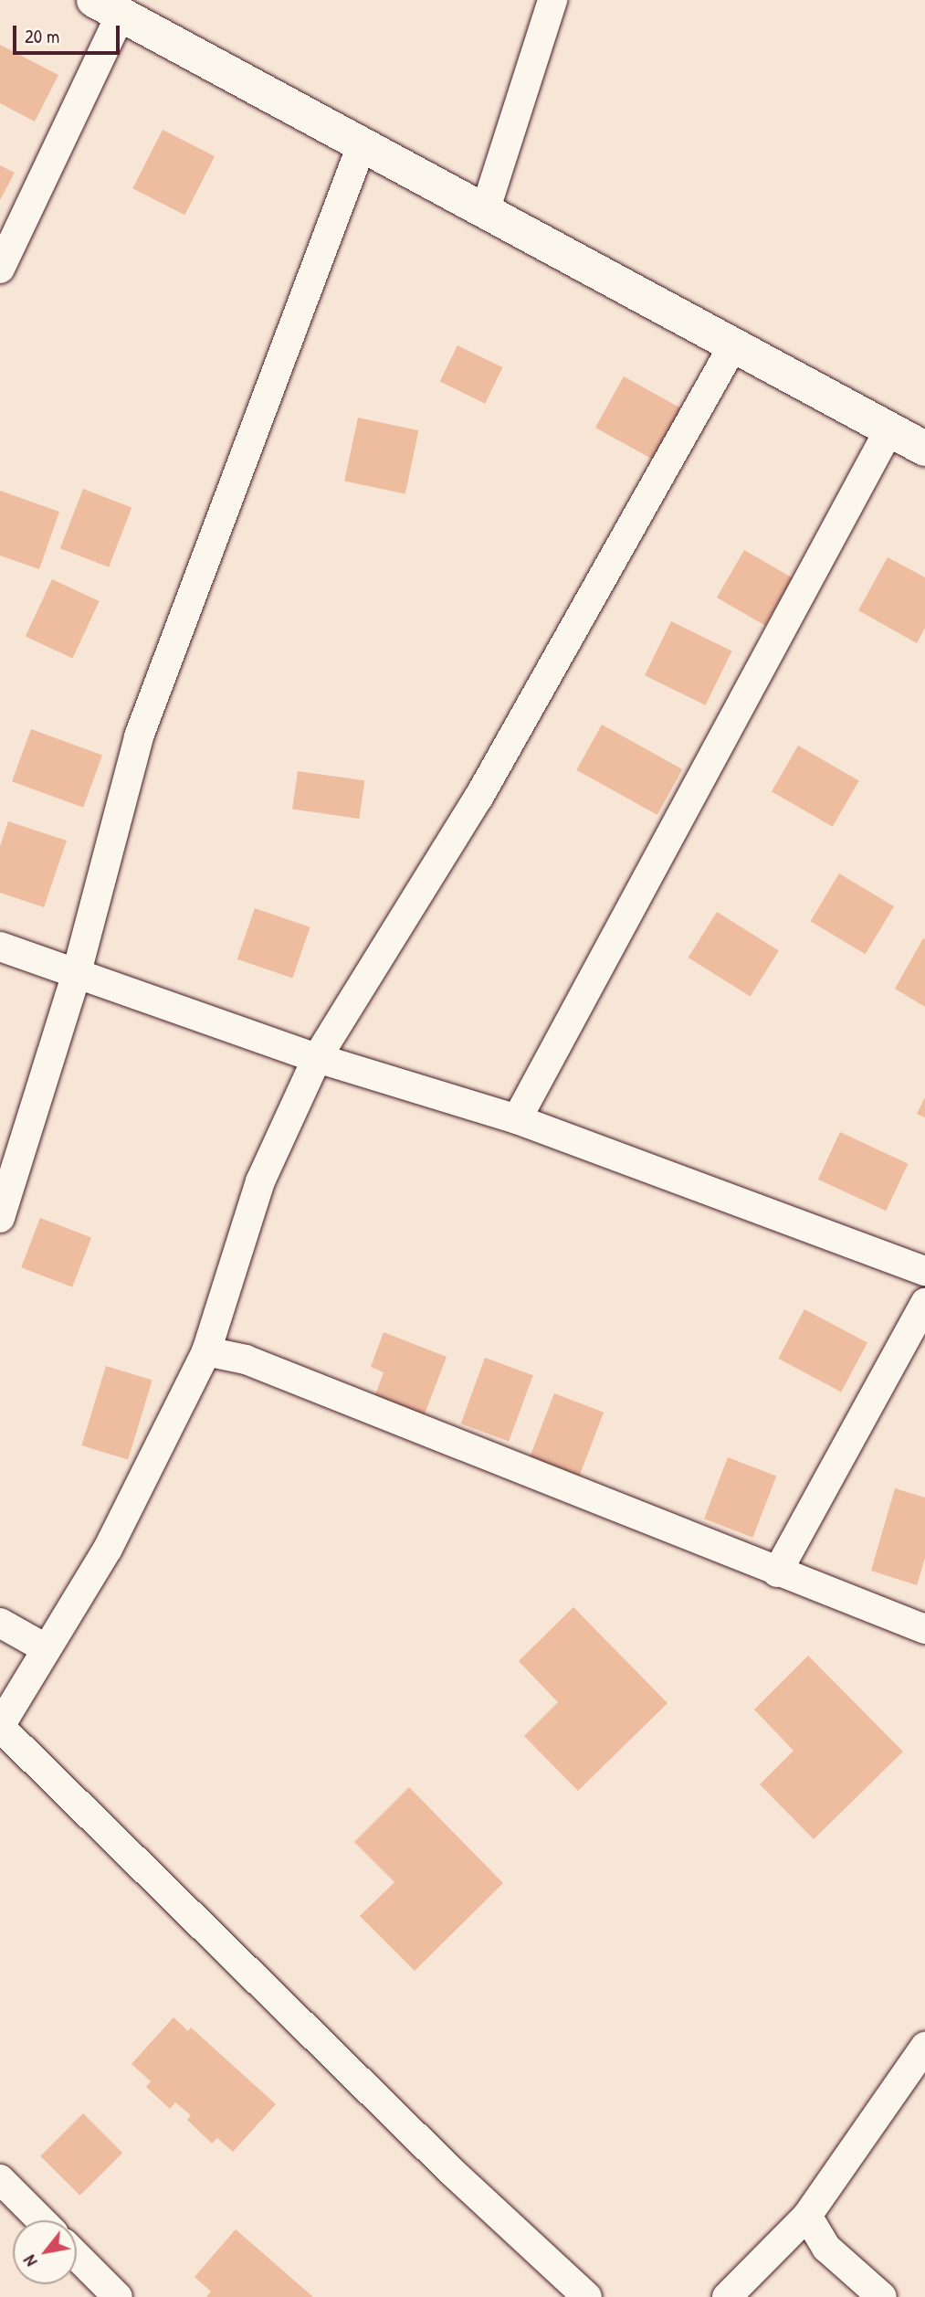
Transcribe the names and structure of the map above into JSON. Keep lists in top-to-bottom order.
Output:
{
  "scale_bar": "20 m",
  "north": "bottom left"
}
